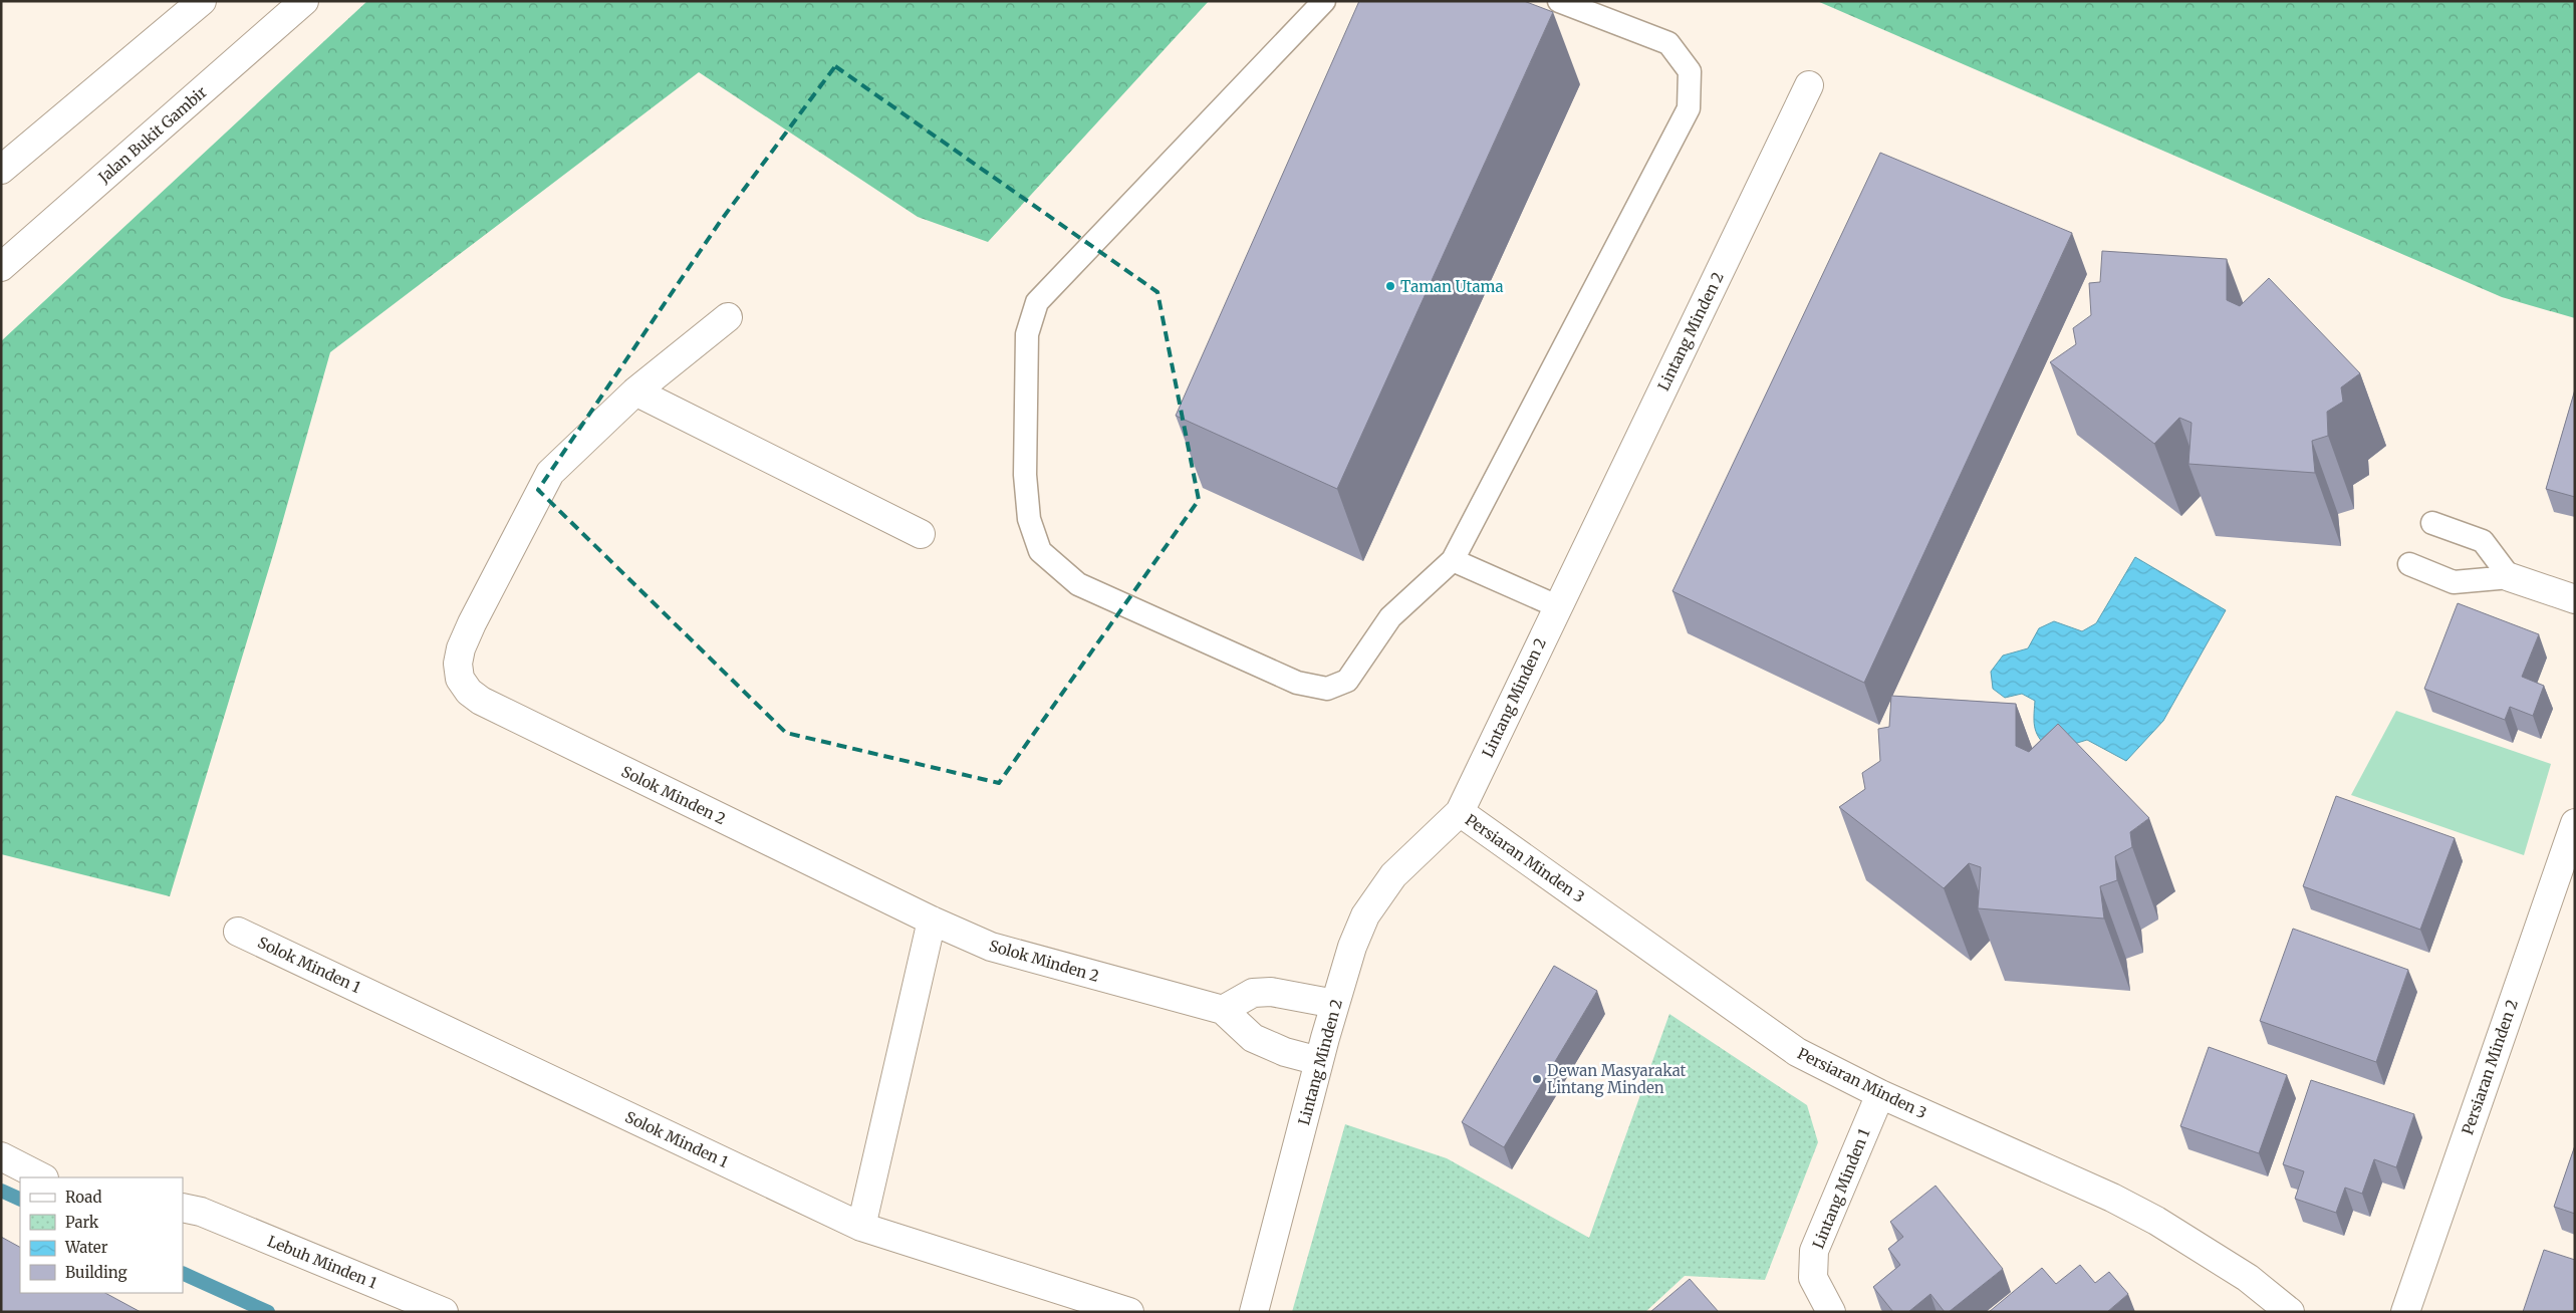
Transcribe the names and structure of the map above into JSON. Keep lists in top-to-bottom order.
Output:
{
  "streets": {
    "street": [
      "Jalan Bukit Gambir",
      "Lintang Minden 2",
      "Solok Minden 2",
      "Persiaran Minden 3",
      "Solok Minden 1",
      "Persiaran Minden 2",
      "Lintang Minden 1",
      "Lebuh Minden 1"
    ]
  },
  "crossings": [
    ["Lintang Minden 2", "Solok Minden 2"],
    ["Lintang Minden 2", "Persiaran Minden 3"],
    ["Persiaran Minden 3", "Lintang Minden 1"]
  ],
  "places": ["Taman Utama", "Dewan Masyarakat Lintang Minden"],
  "legend": [
    "Road",
    "Park",
    "Water",
    "Building"
  ]
}
